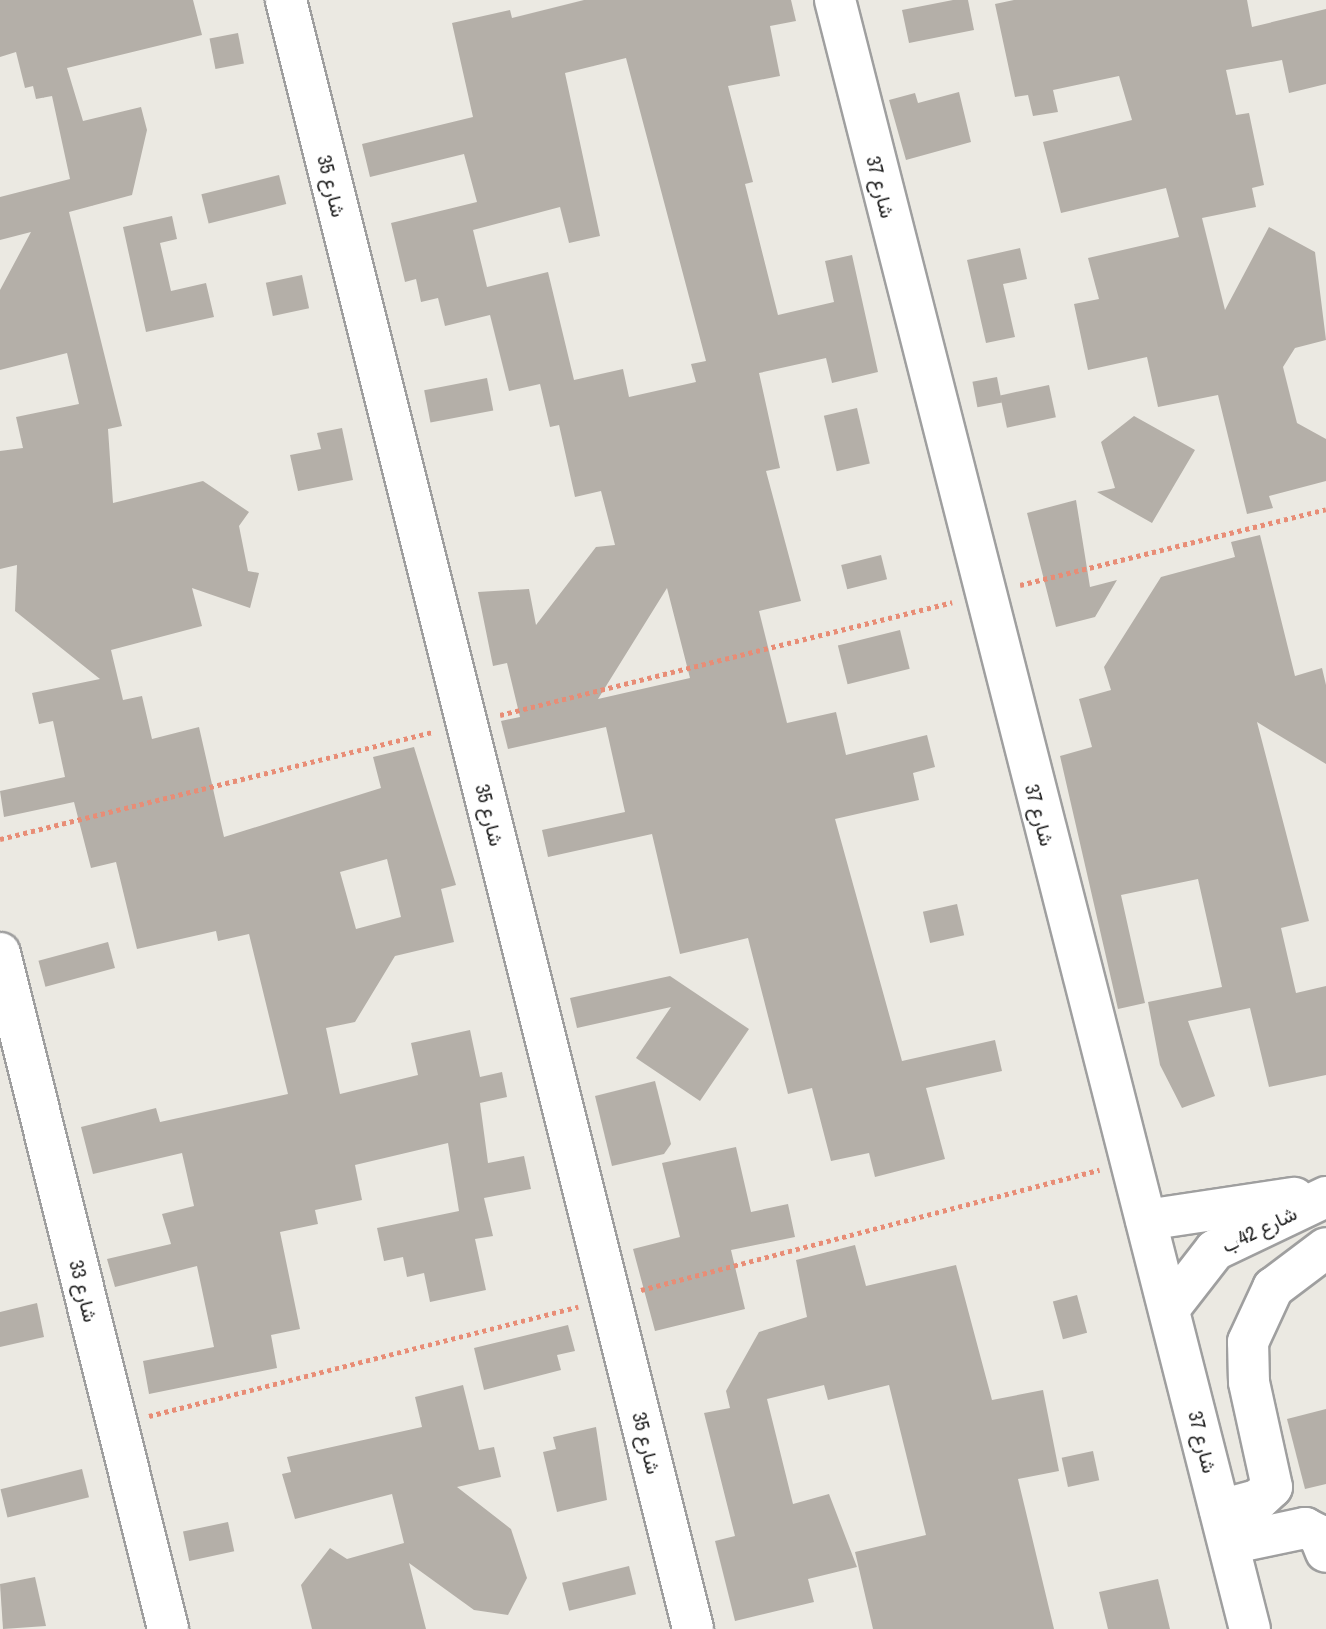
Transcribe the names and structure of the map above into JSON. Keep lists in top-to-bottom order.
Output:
{
  "streets": {
    "street": [
      "شارع 35",
      "شارع 37",
      "شارع 42ب",
      "شارع 33"
    ]
  },
  "crossings": [
    ["شارع 37", "شارع 42ب"]
  ]
}
